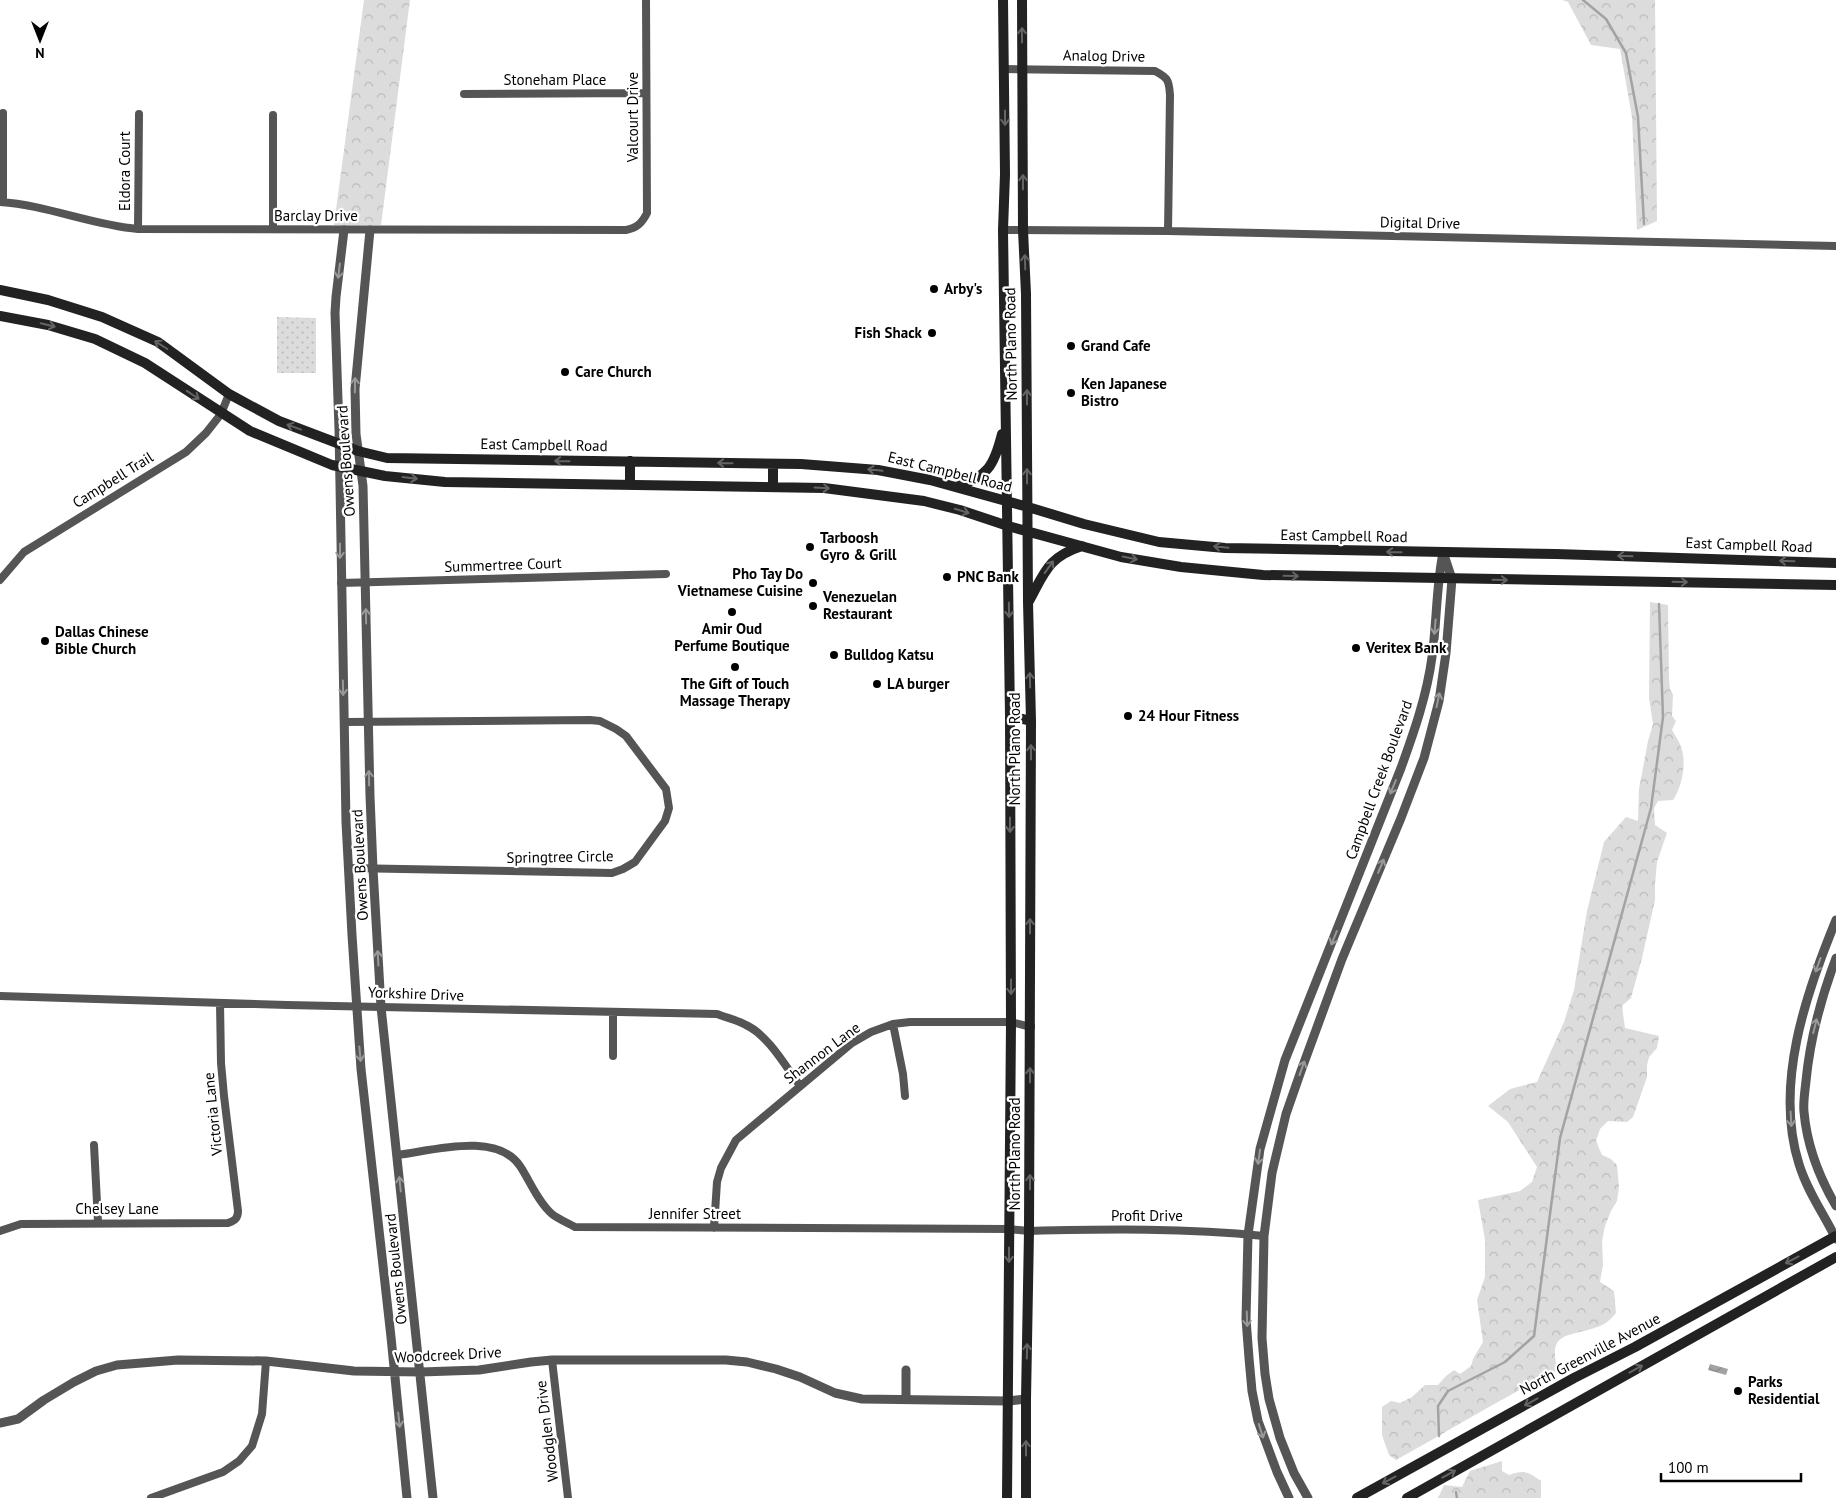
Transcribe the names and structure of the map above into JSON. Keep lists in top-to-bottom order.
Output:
{
  "streets": {
    "main road": ["North Plano Road", "East Campbell Road", "North Greenville Avenue"],
    "street": [
      "Analog Drive",
      "Stoneham Place",
      "Valcourt Drive",
      "Eldora Court",
      "Barclay Drive",
      "Digital Drive",
      "Owens Boulevard",
      "Campbell Trail",
      "Summertree Court",
      "Campbell Creek Boulevard",
      "Springtree Circle",
      "Yorkshire Drive",
      "Shannon Lane",
      "Victoria Lane",
      "Chelsey Lane",
      "Jennifer Street",
      "Profit Drive",
      "Woodcreek Drive",
      "Woodglen Drive"
    ]
  },
  "crossings": [
    ["Analog Drive", "Digital Drive"],
    ["Analog Drive", "North Plano Road"],
    ["Stoneham Place", "Valcourt Drive"],
    ["Valcourt Drive", "Barclay Drive"],
    ["Eldora Court", "Barclay Drive"],
    ["Barclay Drive", "Owens Boulevard"],
    ["Digital Drive", "North Plano Road"],
    ["North Plano Road", "East Campbell Road"],
    ["North Plano Road", "Shannon Lane"],
    ["North Plano Road", "Jennifer Street"],
    ["North Plano Road", "Profit Drive"],
    ["North Plano Road", "Woodcreek Drive"],
    ["East Campbell Road", "Owens Boulevard"],
    ["East Campbell Road", "Campbell Trail"],
    ["East Campbell Road", "Campbell Creek Boulevard"],
    ["Owens Boulevard", "Summertree Court"],
    ["Owens Boulevard", "Springtree Circle"],
    ["Owens Boulevard", "Yorkshire Drive"],
    ["Owens Boulevard", "Jennifer Street"],
    ["Owens Boulevard", "Woodcreek Drive"],
    ["Campbell Creek Boulevard", "Profit Drive"],
    ["Yorkshire Drive", "Shannon Lane"],
    ["Yorkshire Drive", "Victoria Lane"],
    ["Shannon Lane", "Jennifer Street"],
    ["Victoria Lane", "Chelsey Lane"],
    ["Jennifer Street", "Profit Drive"],
    ["Woodcreek Drive", "Woodglen Drive"]
  ],
  "places": [
    "Arby's",
    "Fish Shack",
    "Grand Cafe",
    "Care Church",
    "Ken Japanese Bistro",
    "Tarboosh Gyro & Grill",
    "PNC Bank",
    "Pho Tay Do Vietnamese Cuisine",
    "Venezuelan Restaurant",
    "Amir Oud Perfume Boutique",
    "Dallas Chinese Bible Church",
    "Veritex Bank",
    "Bulldog Katsu",
    "The Gift of Touch Massage Therapy",
    "LA burger",
    "24 Hour Fitness",
    "Parks Residential"
  ],
  "scale_bar": "100 m",
  "north": "bottom"
}
